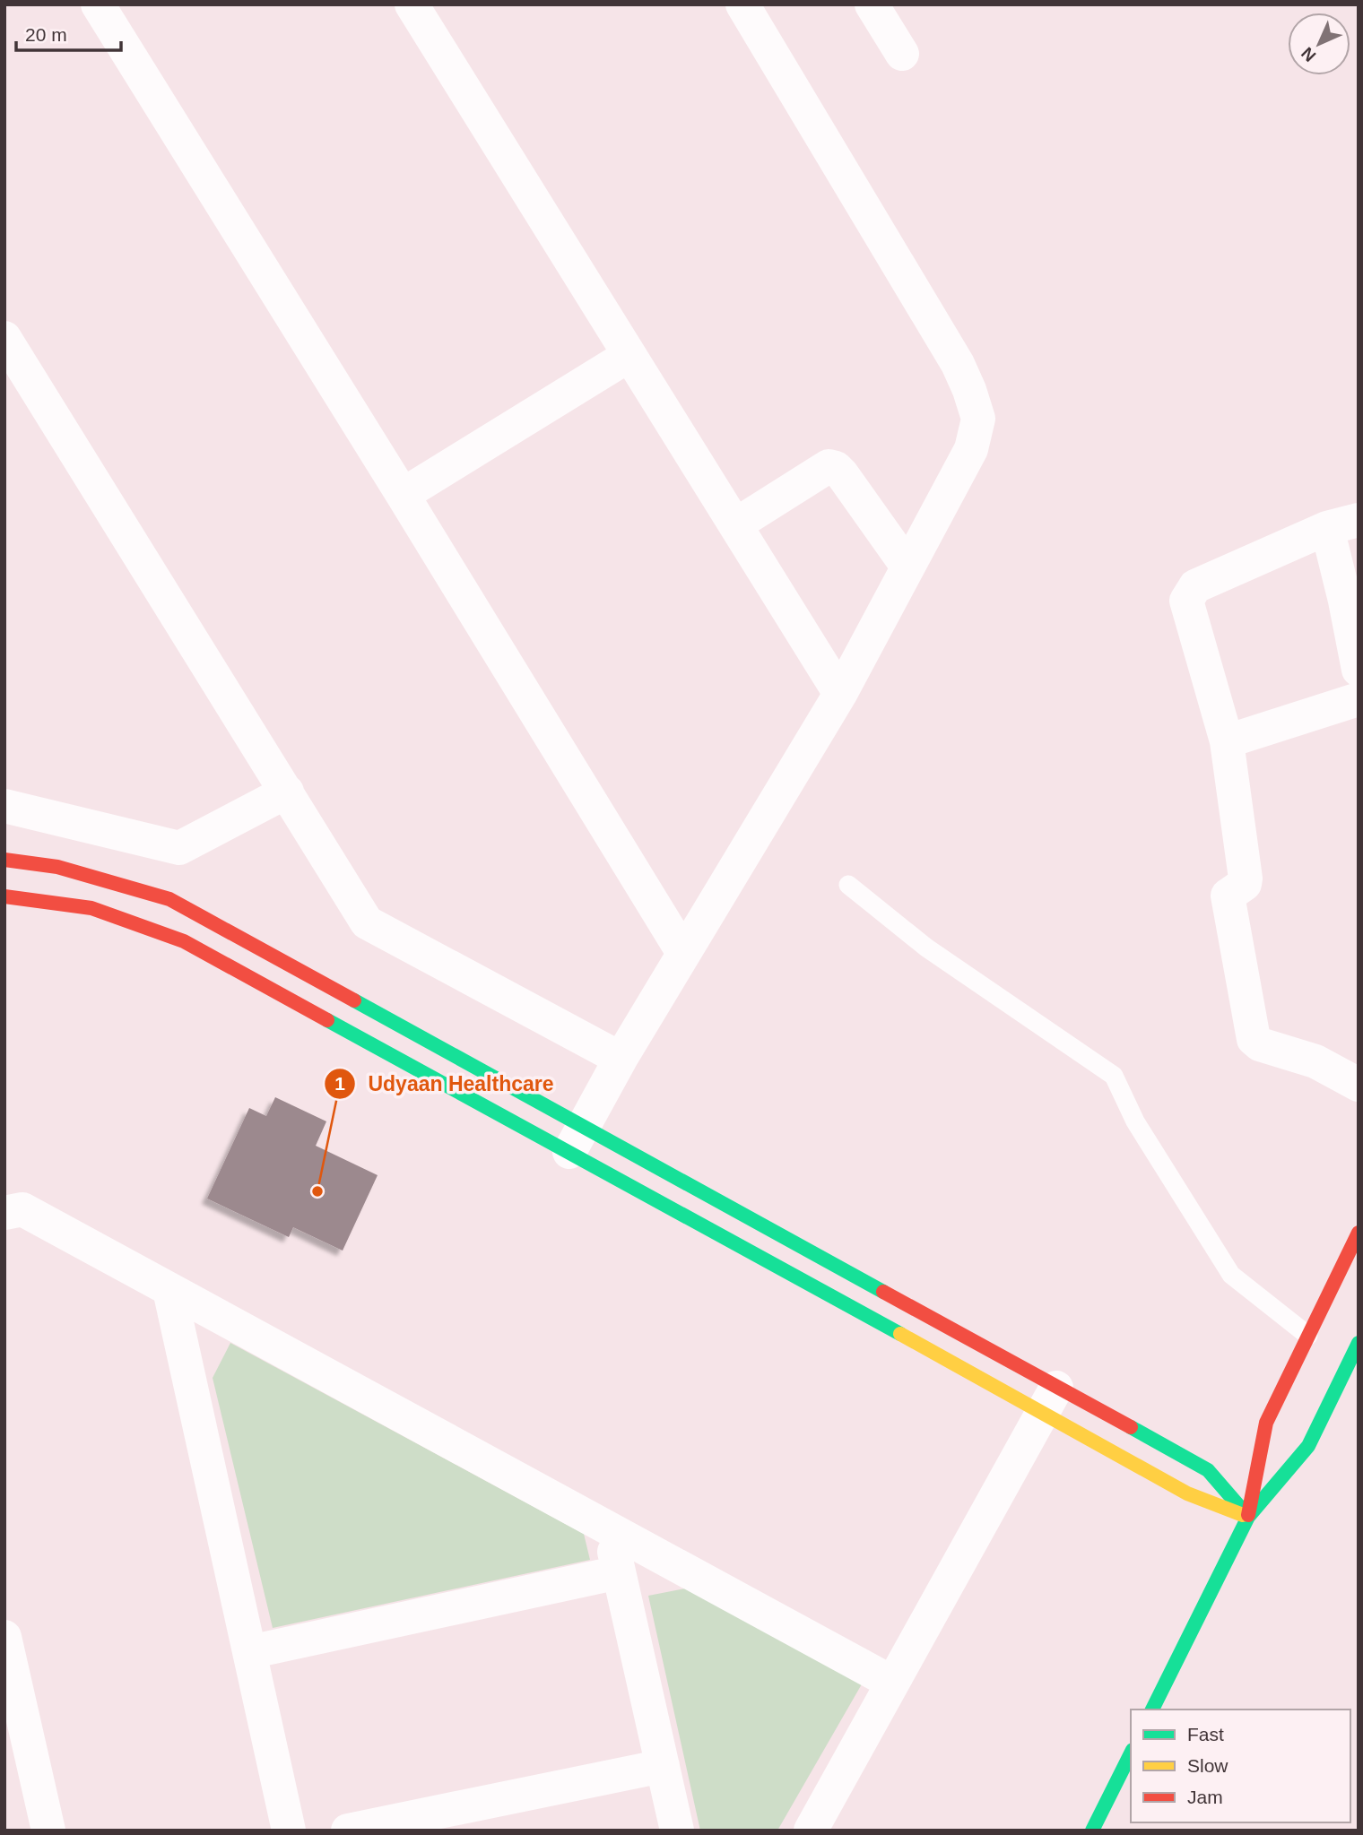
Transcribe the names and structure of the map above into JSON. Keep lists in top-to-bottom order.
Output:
{
  "places": ["Udyaan Healthcare"],
  "legend": ["Fast", "Slow", "Jam"],
  "scale_bar": "20 m",
  "north": "bottom left"
}
